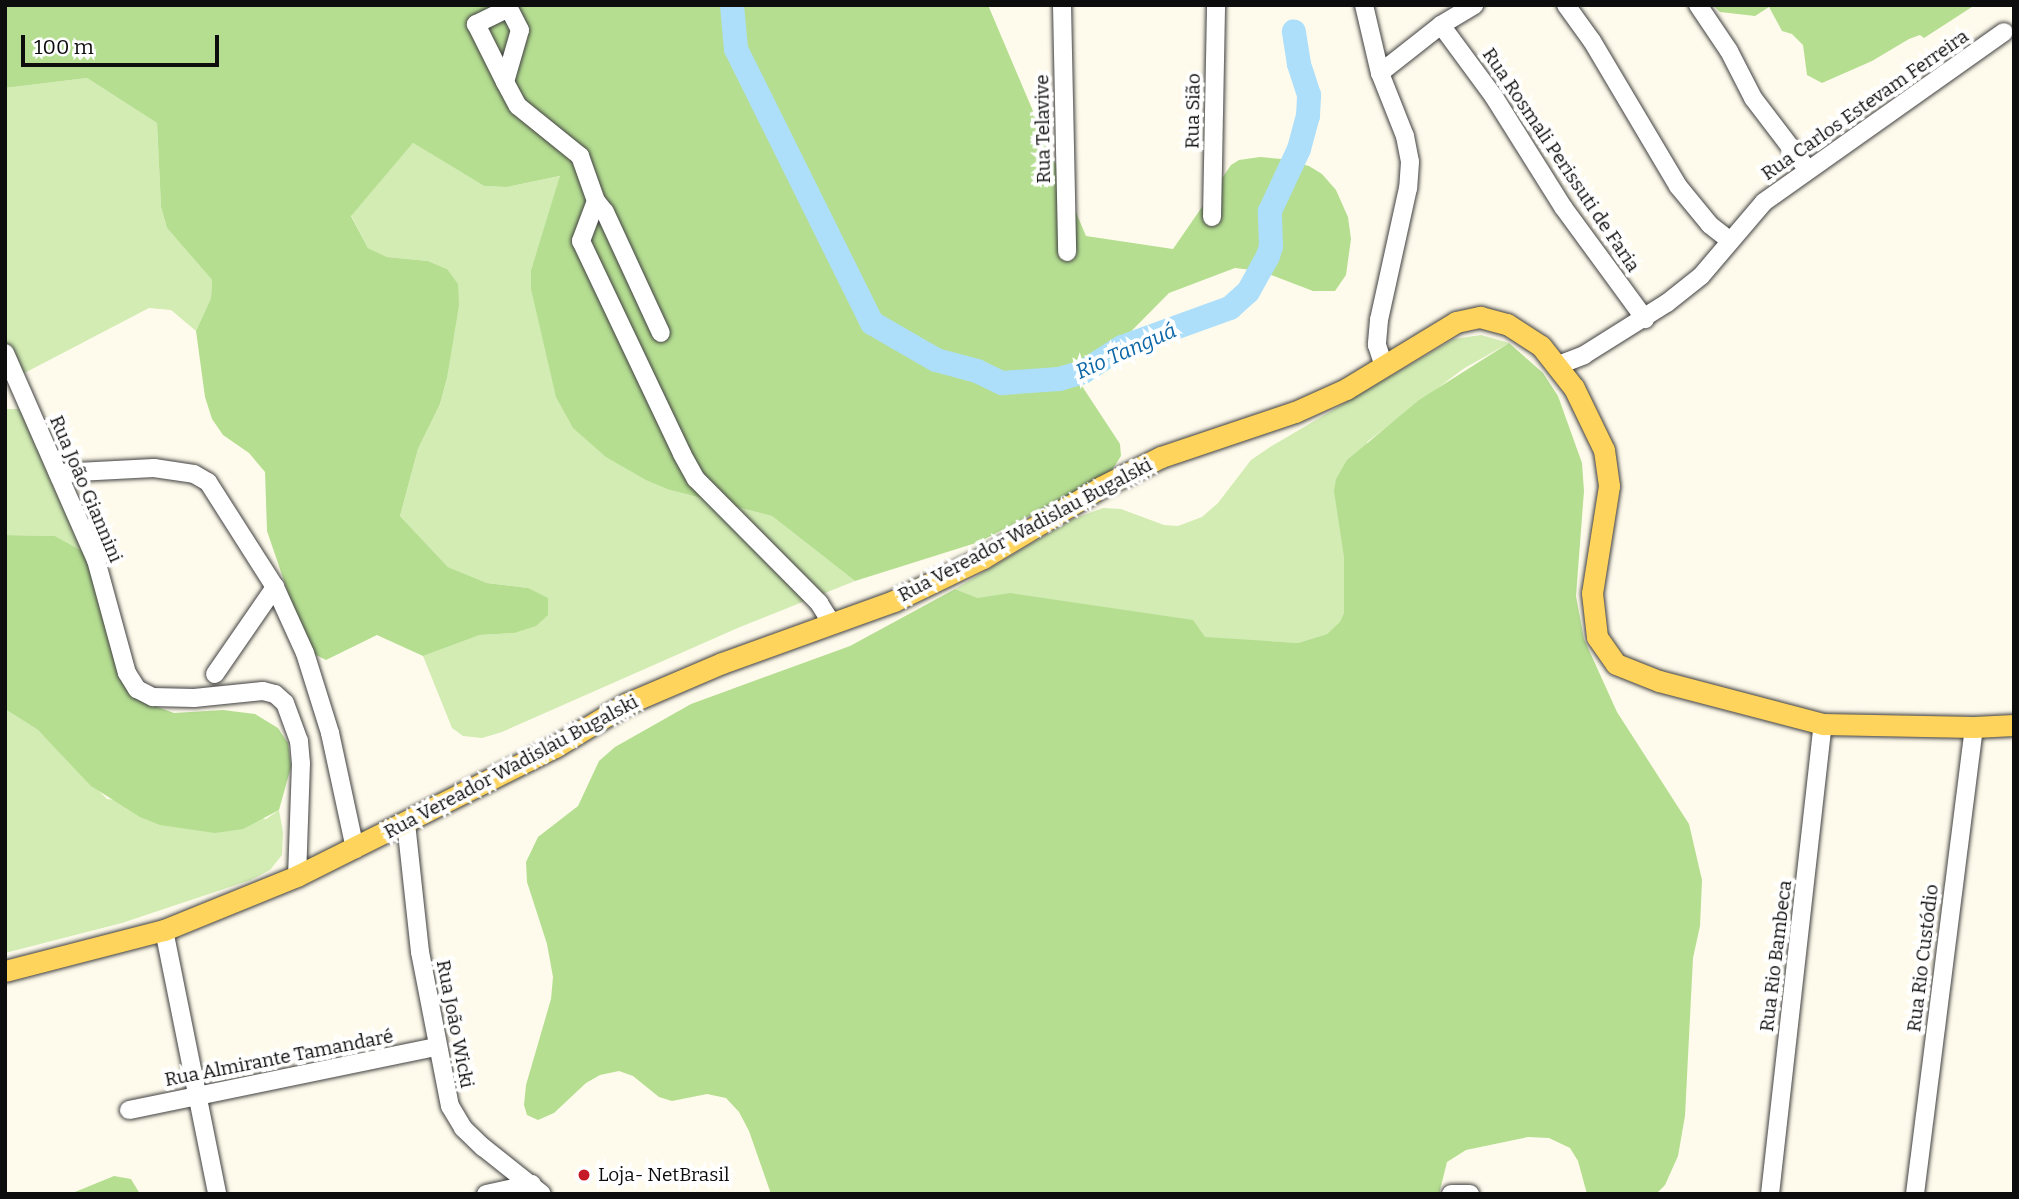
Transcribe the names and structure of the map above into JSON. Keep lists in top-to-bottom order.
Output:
{
  "streets": {
    "main road": ["Rua Vereador Wadislau Bugalski"],
    "street": [
      "Rua Carlos Estevam Ferreira",
      "Rua Sião",
      "Rua Telavive",
      "Rua Rosmali Perissuti de Faria",
      "Rua João Giannini",
      "Rua Rio Bambeca",
      "Rua Rio Custódio",
      "Rua João Wicki",
      "Rua Almirante Tamandaré"
    ]
  },
  "crossings": [
    ["Rua Carlos Estevam Ferreira", "Rua Rosmali Perissuti de Faria"],
    ["Rua Carlos Estevam Ferreira", "Rua Vereador Wadislau Bugalski"],
    ["Rua João Giannini", "Rua Vereador Wadislau Bugalski"],
    ["Rua Vereador Wadislau Bugalski", "Rua Rio Bambeca"],
    ["Rua Vereador Wadislau Bugalski", "Rua Rio Custódio"],
    ["Rua Vereador Wadislau Bugalski", "Rua João Wicki"],
    ["Rua João Wicki", "Rua Almirante Tamandaré"]
  ],
  "water": ["Rio Tanguá"],
  "places": ["Loja- NetBrasil"],
  "scale_bar": "100 m"
}
